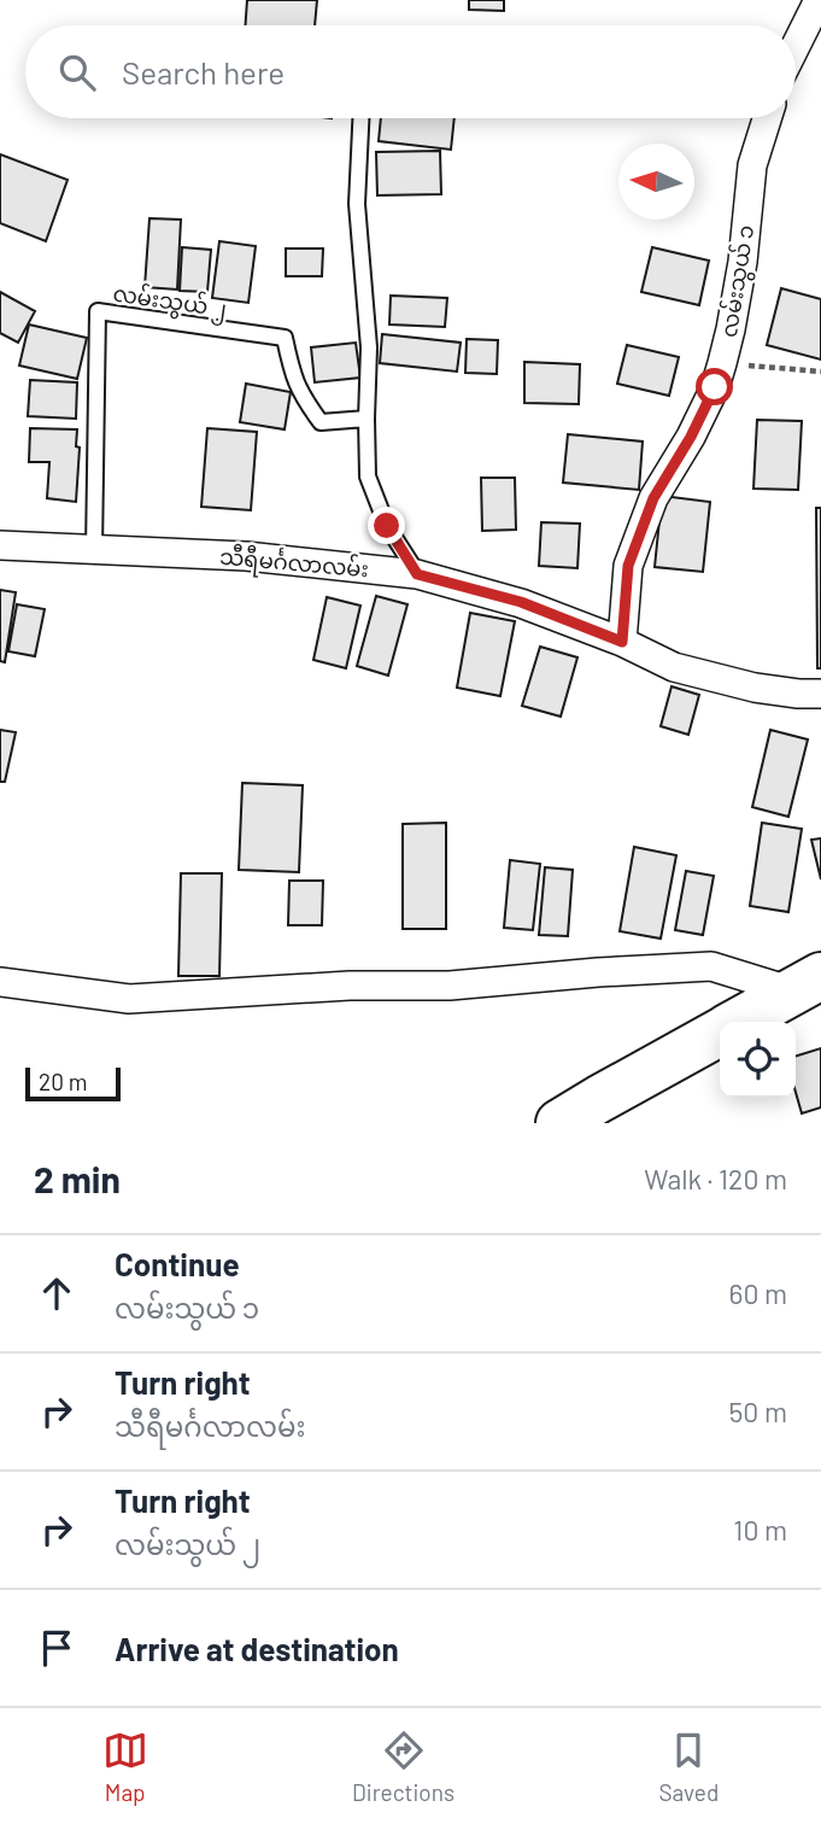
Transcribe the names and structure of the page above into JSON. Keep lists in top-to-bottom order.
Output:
{
  "streets": {
    "street": ["လမ်းသွယ် ၁", "သီရီမင်္ဂလာလမ်း"],
    "lane": ["လမ်းသွယ် ၂"]
  },
  "crossings": [
    ["လမ်းသွယ် ၁", "သီရီမင်္ဂလာလမ်း"],
    ["လမ်းသွယ် ၂", "သီရီမင်္ဂလာလမ်း"]
  ],
  "scale_bar": "20 m",
  "north": "left",
  "page": {
    "search": "Search here",
    "scale": "20 m",
    "heading": ["2 min", "Walk · 120 m"],
    "list": [
      ["Continue", "လမ်းသွယ် ၁", "60 m"],
      ["Turn right", "သီရီမင်္ဂလာလမ်း", "50 m"],
      ["Turn right", "လမ်းသွယ် ၂", "10 m"],
      "Arrive at destination"
    ],
    "nav": ["Map", "Directions", "Saved"]
  }
}
